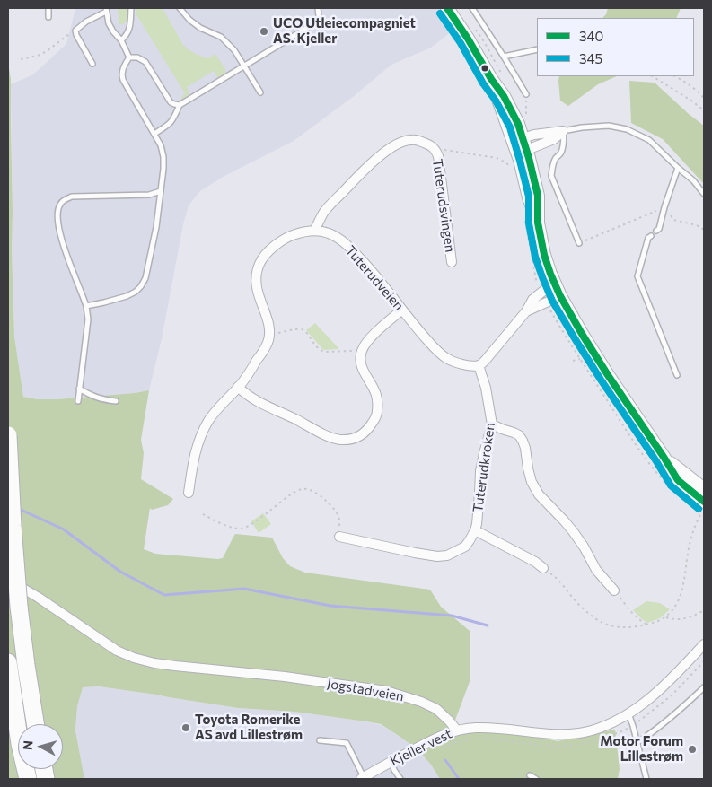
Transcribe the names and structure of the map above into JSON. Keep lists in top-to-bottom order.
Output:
{
  "streets": {
    "street": [
      "Tuterudsvingen",
      "Tuterudveien",
      "Tuterudkroken",
      "Jogstadveien",
      "Kjeller vest"
    ]
  },
  "crossings": [
    ["Tuterudsvingen", "Tuterudveien"],
    ["Tuterudveien", "Tuterudkroken"],
    ["Jogstadveien", "Kjeller vest"]
  ],
  "places": ["UCO Utleiecompagniet AS. Kjeller", "Toyota Romerike AS avd Lillestrøm", "Motor Forum Lillestrøm"],
  "lines": ["transit line 340", "transit line 345"],
  "legend": ["340", "345"],
  "north": "left"
}
